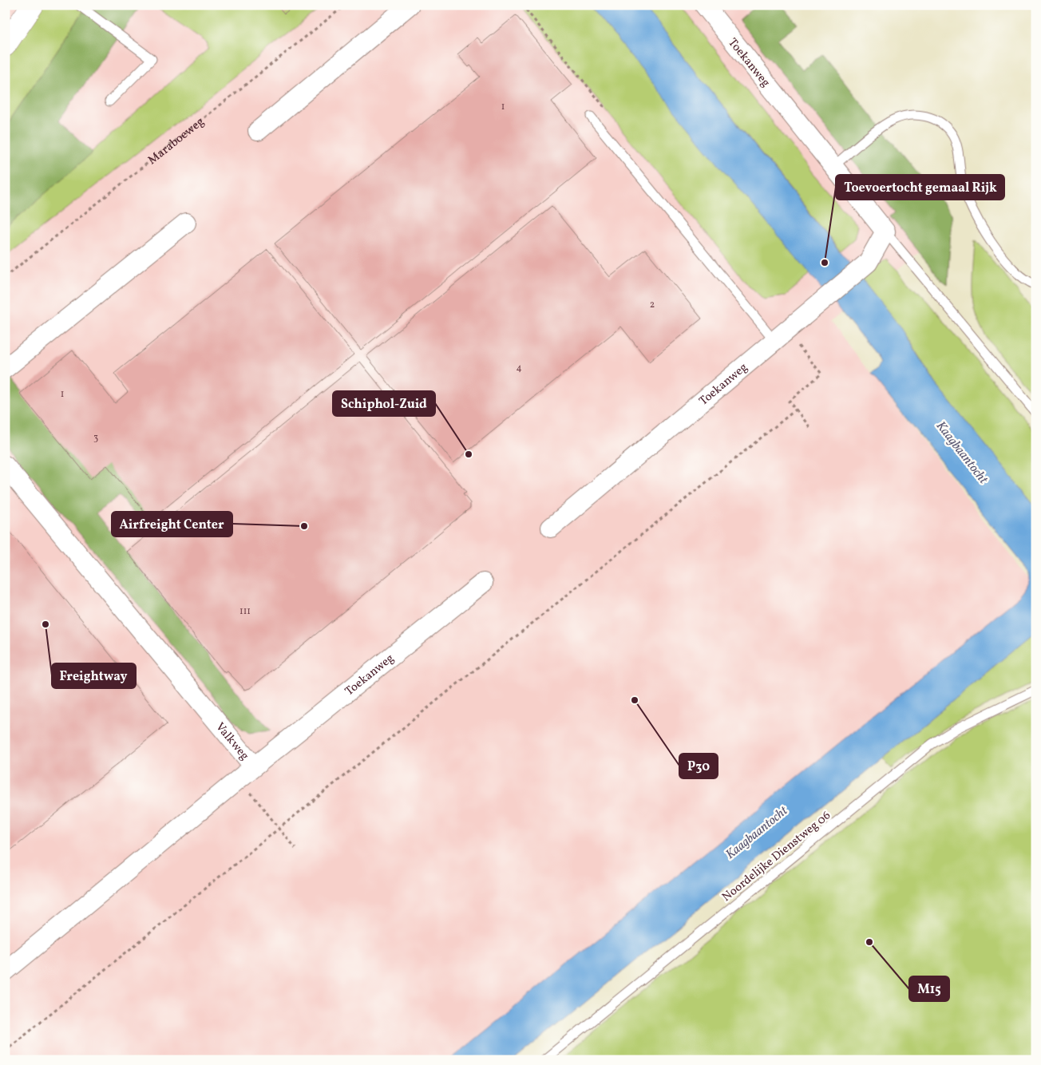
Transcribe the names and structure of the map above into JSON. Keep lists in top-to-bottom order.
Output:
{
  "streets": {
    "street": ["Toekanweg", "Valkweg"],
    "lane": ["Noordelijke Dienstweg 06"],
    "path": ["Maraboeweg"]
  },
  "crossings": [
    ["Toekanweg", "Valkweg"]
  ],
  "water": ["Kaagbaantocht"],
  "places": [
    "Toevoertocht gemaal Rijk",
    "Schiphol-Zuid",
    "Airfreight Center",
    "Freightway",
    "P30",
    "M15"
  ],
  "house_numbers": [
    "1",
    "2",
    "4",
    "1",
    "3",
    "111"
  ]
}
